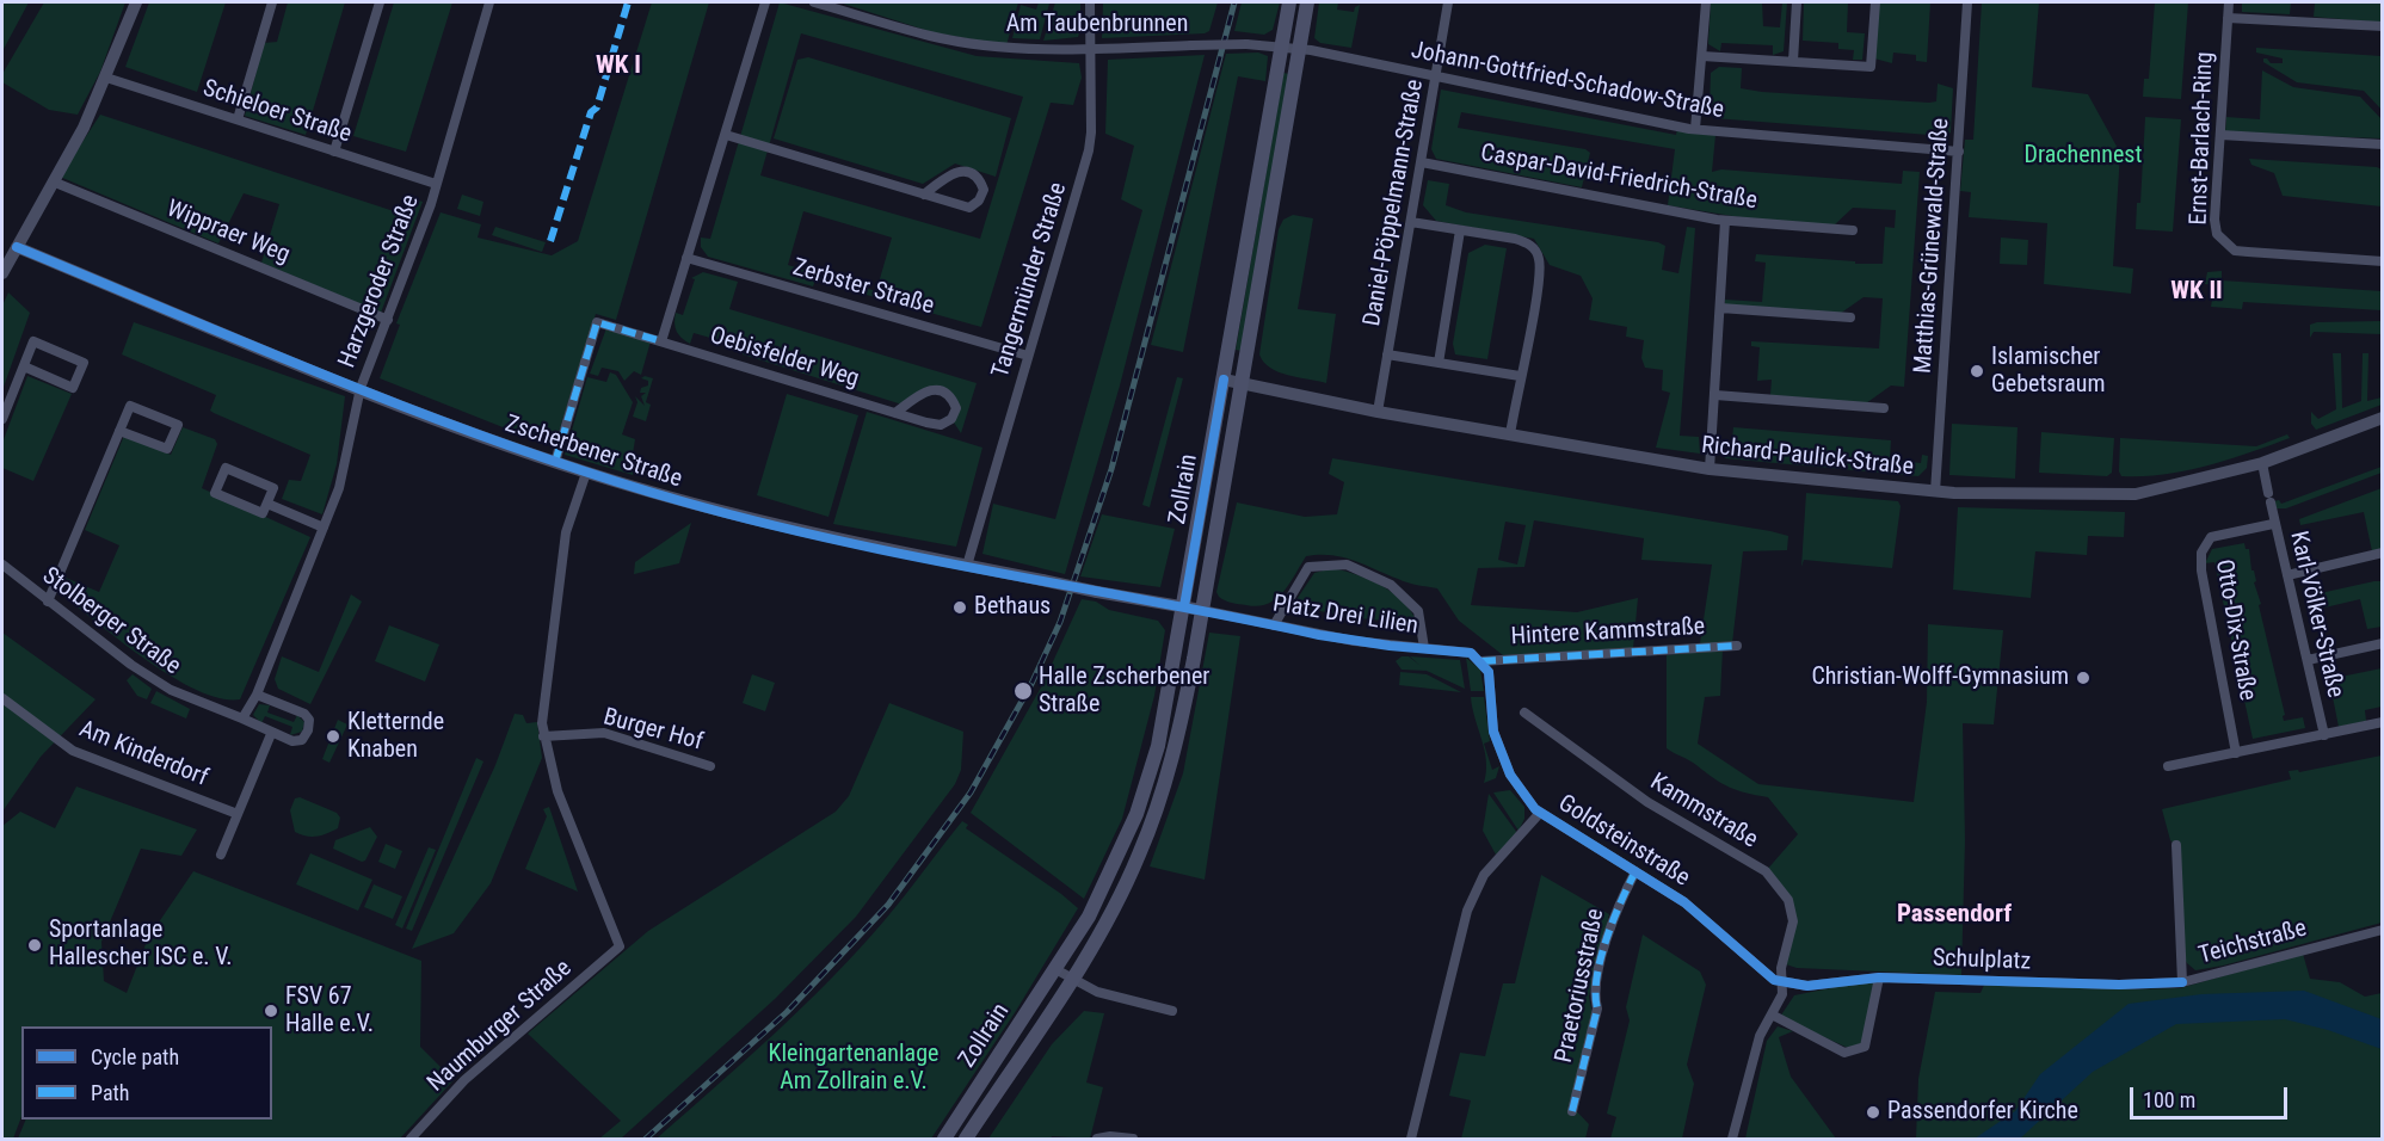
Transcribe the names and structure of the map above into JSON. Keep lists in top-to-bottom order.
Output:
{
  "streets": {
    "main road": ["Zollrain"],
    "street": [
      "Am Taubenbrunnen",
      "Johann-Gottfried-Schadow-Straße",
      "Schieloer Straße",
      "Ernst-Barlach-Ring",
      "Caspar-David-Friedrich-Straße",
      "Daniel-Pöppelmann-Straße",
      "Wippraer Weg",
      "Matthias-Grünewald-Straße",
      "Tangermünder Straße",
      "Harzgeroder Straße",
      "Zerbster Straße",
      "Oebisfelder Weg",
      "Zscherbener Straße",
      "Richard-Paulick-Straße",
      "Karl-Völker-Straße",
      "Platz Drei Lilien",
      "Stolberger Straße",
      "Otto-Dix-Straße",
      "Hintere Kammstraße",
      "Burger Hof",
      "Am Kinderdorf",
      "Kammstraße",
      "Goldsteinstraße",
      "Teichstraße",
      "Schulplatz",
      "Praetoriusstraße",
      "Naumburger Straße"
    ]
  },
  "crossings": [
    ["Am Taubenbrunnen", "Johann-Gottfried-Schadow-Straße"],
    ["Am Taubenbrunnen", "Tangermünder Straße"],
    ["Am Taubenbrunnen", "Zollrain"],
    ["Johann-Gottfried-Schadow-Straße", "Daniel-Pöppelmann-Straße"],
    ["Johann-Gottfried-Schadow-Straße", "Matthias-Grünewald-Straße"],
    ["Johann-Gottfried-Schadow-Straße", "Zollrain"],
    ["Schieloer Straße", "Harzgeroder Straße"],
    ["Caspar-David-Friedrich-Straße", "Daniel-Pöppelmann-Straße"],
    ["Daniel-Pöppelmann-Straße", "Richard-Paulick-Straße"],
    ["Wippraer Weg", "Harzgeroder Straße"],
    ["Matthias-Grünewald-Straße", "Richard-Paulick-Straße"],
    ["Tangermünder Straße", "Zerbster Straße"],
    ["Tangermünder Straße", "Zscherbener Straße"],
    ["Harzgeroder Straße", "Zscherbener Straße"],
    ["Harzgeroder Straße", "Stolberger Straße"],
    ["Oebisfelder Weg", "Zscherbener Straße"],
    ["Zscherbener Straße", "Zollrain"],
    ["Zscherbener Straße", "Platz Drei Lilien"],
    ["Richard-Paulick-Straße", "Zollrain"],
    ["Richard-Paulick-Straße", "Karl-Völker-Straße"],
    ["Zollrain", "Platz Drei Lilien"],
    ["Karl-Völker-Straße", "Otto-Dix-Straße"],
    ["Platz Drei Lilien", "Hintere Kammstraße"],
    ["Platz Drei Lilien", "Goldsteinstraße"],
    ["Hintere Kammstraße", "Goldsteinstraße"],
    ["Burger Hof", "Naumburger Straße"],
    ["Kammstraße", "Goldsteinstraße"],
    ["Kammstraße", "Schulplatz"],
    ["Goldsteinstraße", "Schulplatz"],
    ["Goldsteinstraße", "Praetoriusstraße"],
    ["Teichstraße", "Schulplatz"]
  ],
  "districts": ["WK I", "WK II", "Passendorf"],
  "parks": ["Drachennest", "Kleingartenanlage Am Zollrain e.V."],
  "places": [
    "Islamischer Gebetsraum",
    "Bethaus",
    "Christian-Wolff-Gymnasium",
    "Halle Zscherbener Straße",
    "Kletternde Knaben",
    "Sportanlage Hallescher ISC e. V.",
    "FSV 67 Halle e.V.",
    "Passendorfer Kirche"
  ],
  "legend": ["Cycle path", "Path"],
  "scale_bar": "100 m"
}
